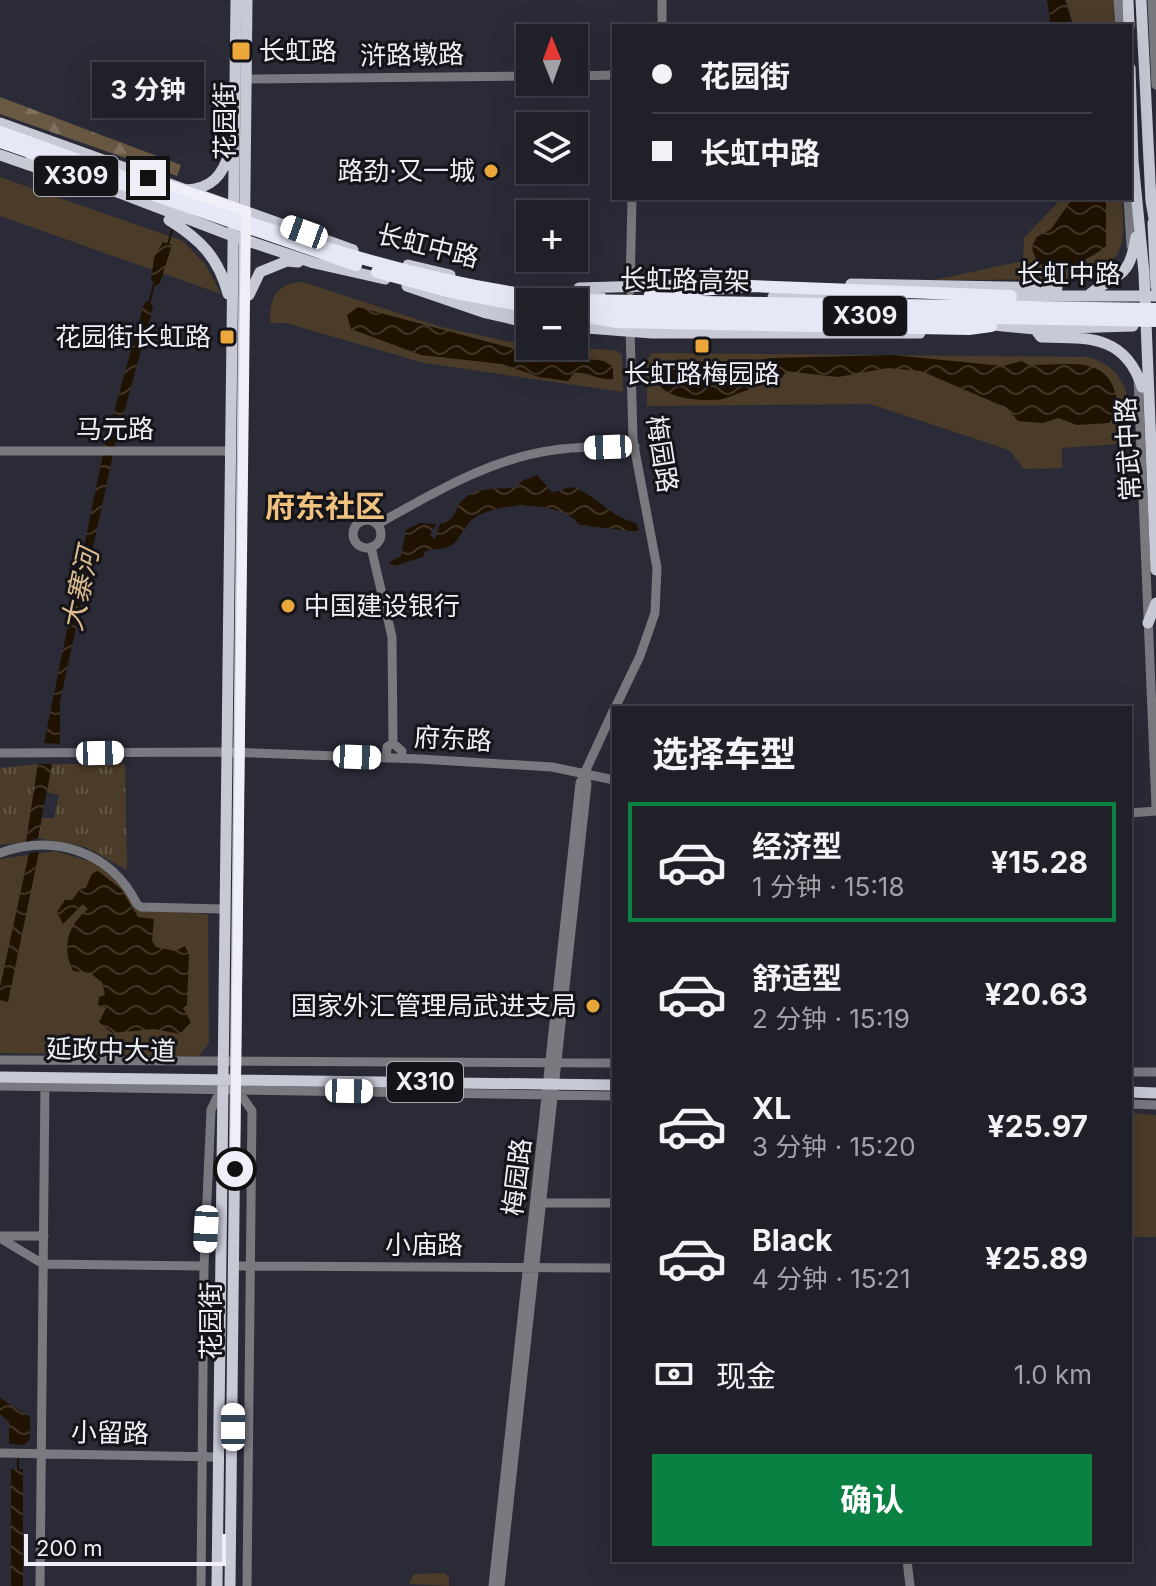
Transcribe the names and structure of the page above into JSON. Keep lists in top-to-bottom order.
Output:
{
  "streets": {
    "highway": ["X309", "长虹路高架"],
    "main road": [
      "花园街",
      "长虹中路",
      "常武中路",
      "延政中大道",
      "X310"
    ],
    "street": [
      "浒路墩路",
      "马元路",
      "梅园路",
      "府东路",
      "小庙路",
      "小留路"
    ]
  },
  "crossings": [
    ["浒路墩路", "花园街"],
    ["花园街", "长虹中路"],
    ["花园街", "马元路"],
    ["花园街", "府东路"],
    ["花园街", "延政中大道"],
    ["花园街", "X310"],
    ["花园街", "小庙路"],
    ["花园街", "小留路"],
    ["长虹中路", "长虹路高架"],
    ["长虹中路", "常武中路"],
    ["长虹中路", "梅园路"],
    ["长虹路高架", "常武中路"],
    ["梅园路", "府东路"],
    ["梅园路", "X310"],
    ["梅园路", "小庙路"],
    ["延政中大道", "X310"]
  ],
  "districts": ["府东社区"],
  "water": ["大寨河"],
  "places": {
    "transit": ["长虹路", "花园街长虹路", "长虹路梅园路"],
    "other": ["路劲·又一城", "中国建设银行", "国家外汇管理局武进支局"]
  },
  "scale_bar": "200 m",
  "north": "top",
  "page": {
    "map_buttons": ["+", "−"],
    "banner": ["花园街", "长虹中路"],
    "bubble": "3 分钟",
    "heading": "选择车型",
    "list": [
      {
        "name": "经济型",
        "note": "1 分钟 · 15:18",
        "value": "¥15.28"
      },
      {
        "name": "舒适型",
        "note": "2 分钟 · 15:19",
        "value": "¥20.63"
      },
      {
        "name": "XL",
        "note": "3 分钟 · 15:20",
        "value": "¥25.97"
      },
      {
        "name": "Black",
        "note": "4 分钟 · 15:21",
        "value": "¥25.89"
      }
    ],
    "pay": ["现金", "1.0 km"],
    "buttons": "确认",
    "scale": "200 m"
  }
}
